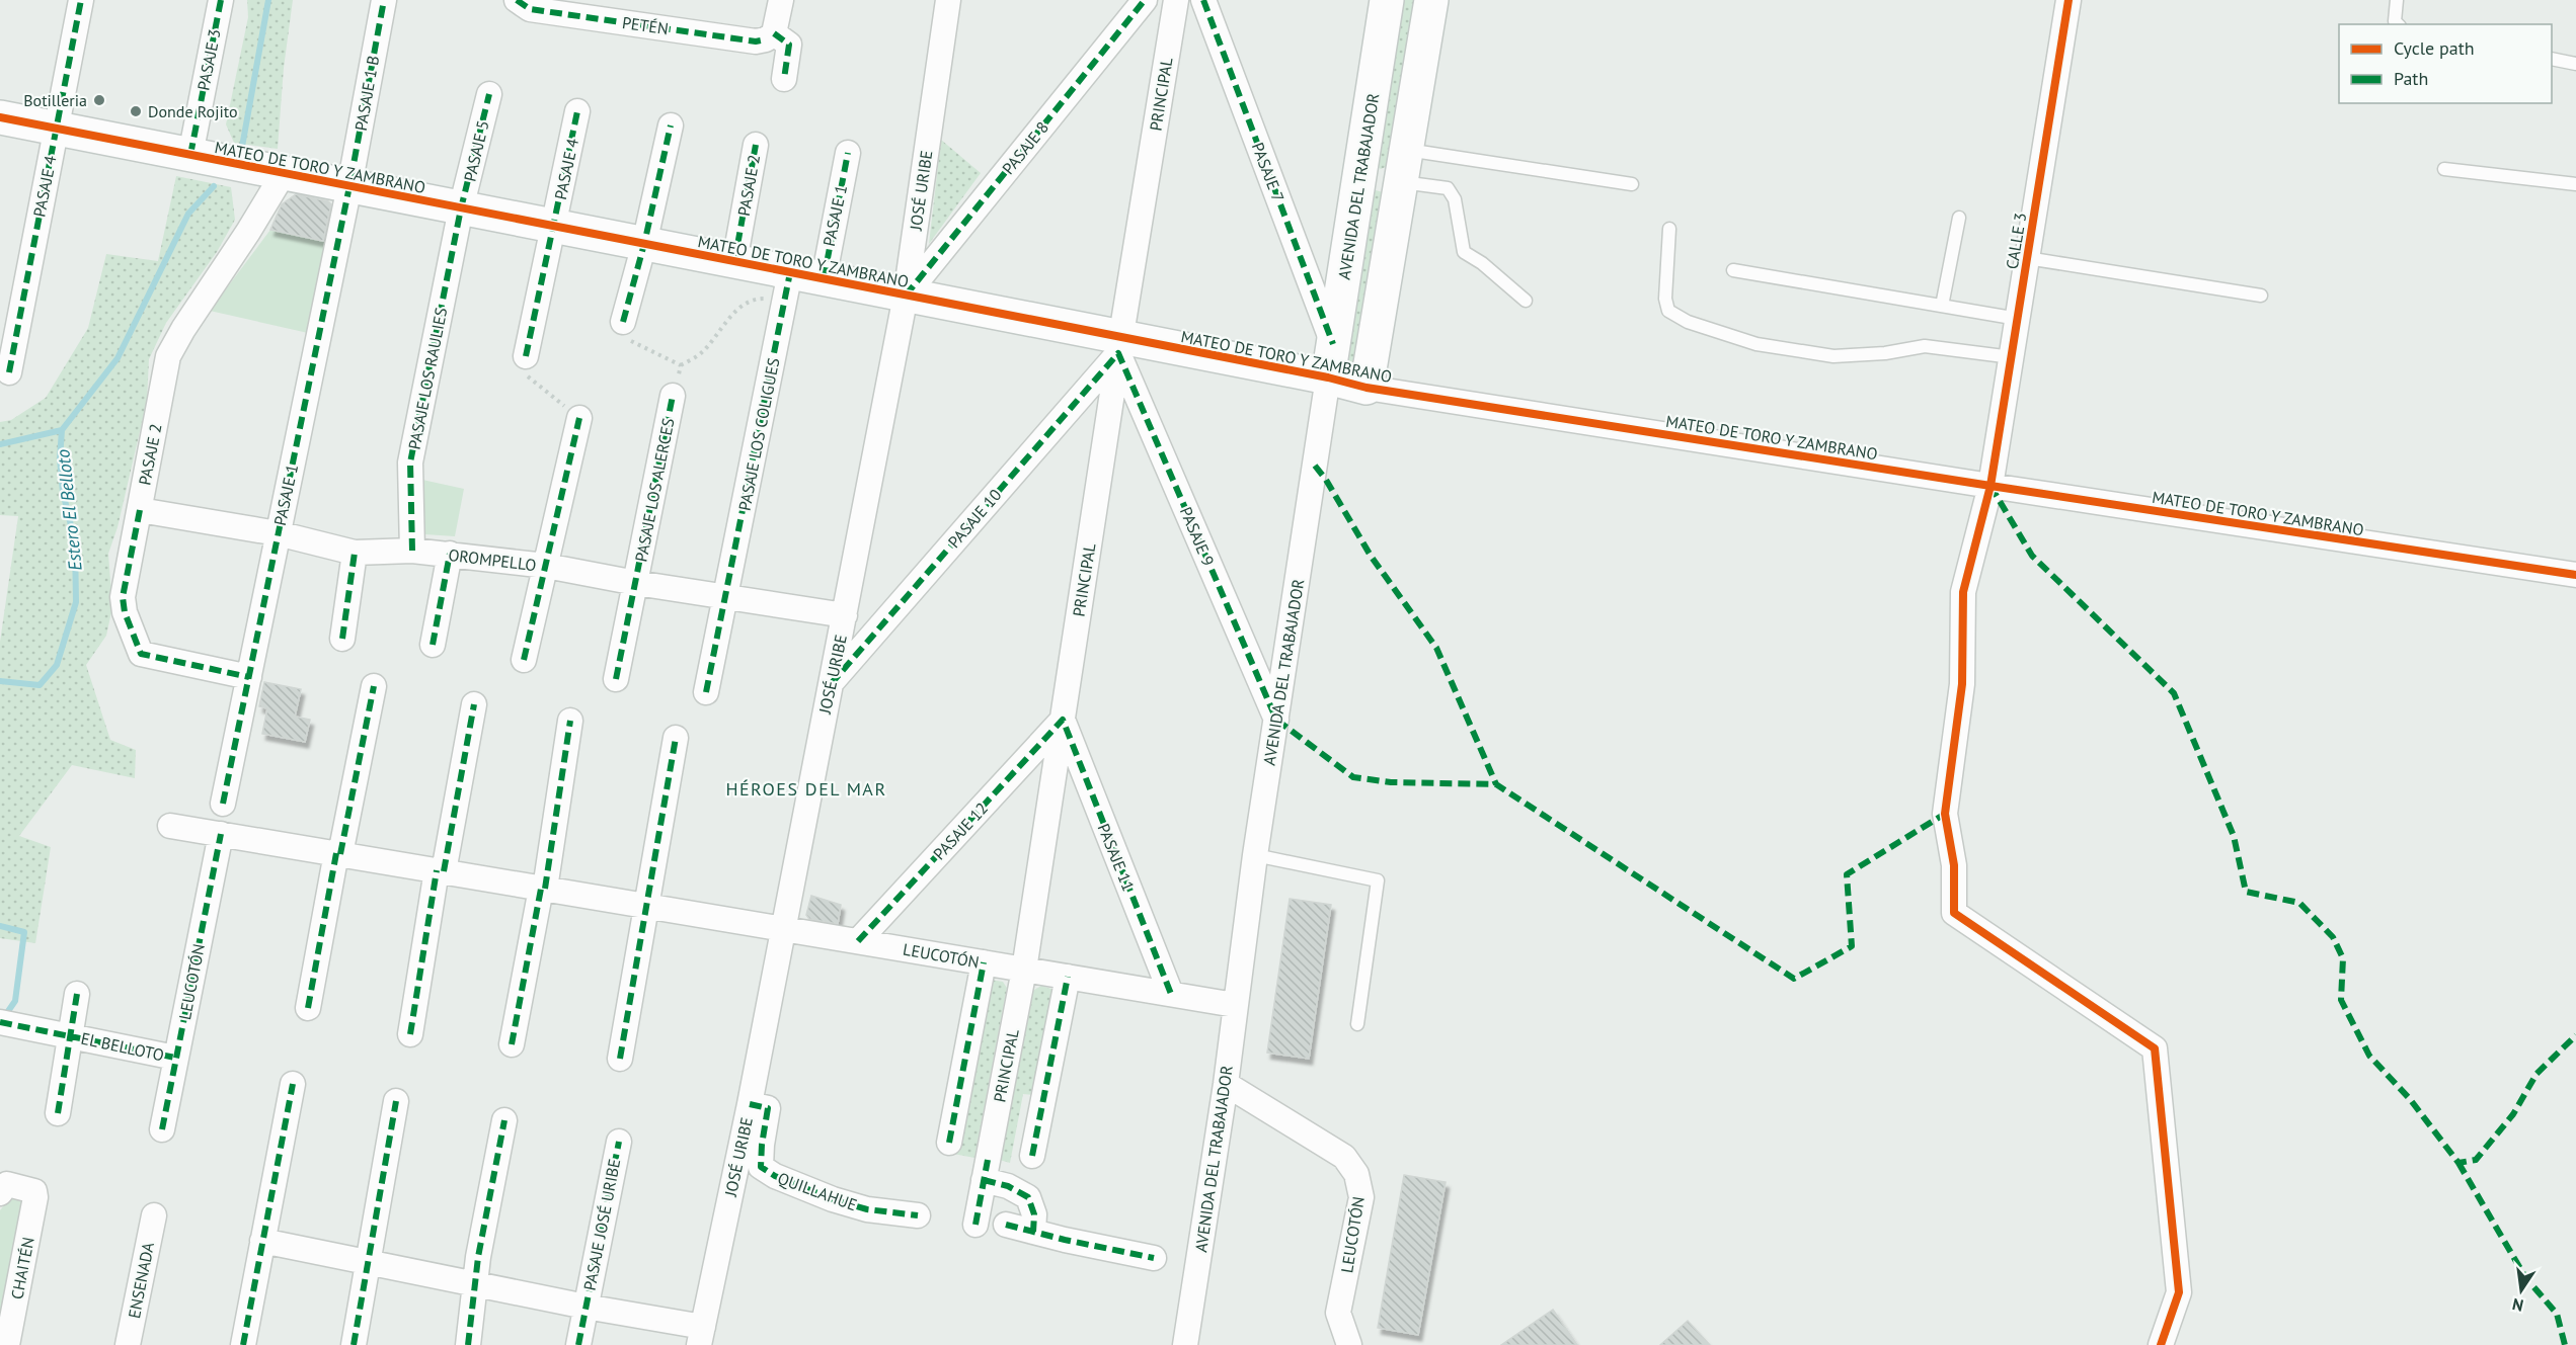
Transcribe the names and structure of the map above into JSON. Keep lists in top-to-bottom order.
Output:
{
  "streets": {
    "street": [
      "PETÉN",
      "PASAJE 3",
      "PASAJE 1 B",
      "PRINCIPAL",
      "PASAJE 8",
      "PASAJE 5",
      "MATEO DE TORO Y ZAMBRANO",
      "PASAJE 4",
      "PASAJE 7",
      "PASAJE 2",
      "AVENIDA DEL TRABAJADOR",
      "JOSÉ URIBE",
      "PASAJE 1",
      "CALLE 3",
      "PASAJE LOS RAULIES",
      "PASAJE LOS COLIGUES",
      "PASAJE LOS ALERCES",
      "PASAJE 10",
      "PASAJE 9",
      "OROMPELLO",
      "PASAJE 12",
      "PASAJE 11",
      "LEUCOTÓN",
      "EL BELLOTO",
      "QUILLAHUE",
      "PASAJE JOSÉ URIBE",
      "CHAITÉN",
      "ENSENADA"
    ]
  },
  "crossings": [
    ["PASAJE 3", "MATEO DE TORO Y ZAMBRANO"],
    ["PASAJE 1 B", "MATEO DE TORO Y ZAMBRANO"],
    ["PASAJE 1 B", "PASAJE 1"],
    ["PRINCIPAL", "MATEO DE TORO Y ZAMBRANO"],
    ["PRINCIPAL", "PASAJE 10"],
    ["PRINCIPAL", "PASAJE 9"],
    ["PRINCIPAL", "PASAJE 12"],
    ["PRINCIPAL", "PASAJE 11"],
    ["PRINCIPAL", "LEUCOTÓN"],
    ["PASAJE 8", "MATEO DE TORO Y ZAMBRANO"],
    ["PASAJE 8", "JOSÉ URIBE"],
    ["PASAJE 5", "MATEO DE TORO Y ZAMBRANO"],
    ["PASAJE 5", "PASAJE LOS RAULIES"],
    ["MATEO DE TORO Y ZAMBRANO", "PASAJE 4"],
    ["MATEO DE TORO Y ZAMBRANO", "PASAJE 2"],
    ["MATEO DE TORO Y ZAMBRANO", "AVENIDA DEL TRABAJADOR"],
    ["MATEO DE TORO Y ZAMBRANO", "JOSÉ URIBE"],
    ["MATEO DE TORO Y ZAMBRANO", "PASAJE 1"],
    ["MATEO DE TORO Y ZAMBRANO", "CALLE 3"],
    ["MATEO DE TORO Y ZAMBRANO", "PASAJE LOS RAULIES"],
    ["MATEO DE TORO Y ZAMBRANO", "PASAJE LOS COLIGUES"],
    ["MATEO DE TORO Y ZAMBRANO", "PASAJE 10"],
    ["MATEO DE TORO Y ZAMBRANO", "PASAJE 9"],
    ["PASAJE 7", "AVENIDA DEL TRABAJADOR"],
    ["PASAJE 2", "PASAJE 1"],
    ["PASAJE 2", "OROMPELLO"],
    ["AVENIDA DEL TRABAJADOR", "PASAJE 9"],
    ["AVENIDA DEL TRABAJADOR", "LEUCOTÓN"],
    ["JOSÉ URIBE", "PASAJE 10"],
    ["JOSÉ URIBE", "OROMPELLO"],
    ["JOSÉ URIBE", "LEUCOTÓN"],
    ["JOSÉ URIBE", "QUILLAHUE"],
    ["JOSÉ URIBE", "PASAJE JOSÉ URIBE"],
    ["PASAJE 1", "OROMPELLO"],
    ["PASAJE LOS RAULIES", "OROMPELLO"],
    ["PASAJE LOS COLIGUES", "OROMPELLO"],
    ["PASAJE LOS ALERCES", "OROMPELLO"],
    ["PASAJE 10", "PASAJE 9"],
    ["PASAJE 12", "PASAJE 11"],
    ["PASAJE 12", "LEUCOTÓN"],
    ["PASAJE 11", "LEUCOTÓN"],
    ["LEUCOTÓN", "EL BELLOTO"]
  ],
  "districts": ["HÉROES DEL MAR"],
  "water": ["Estero El Belloto"],
  "places": ["Botilleria", "Donde Rojito"],
  "legend": ["Cycle path", "Path"],
  "north": "bottom"
}
